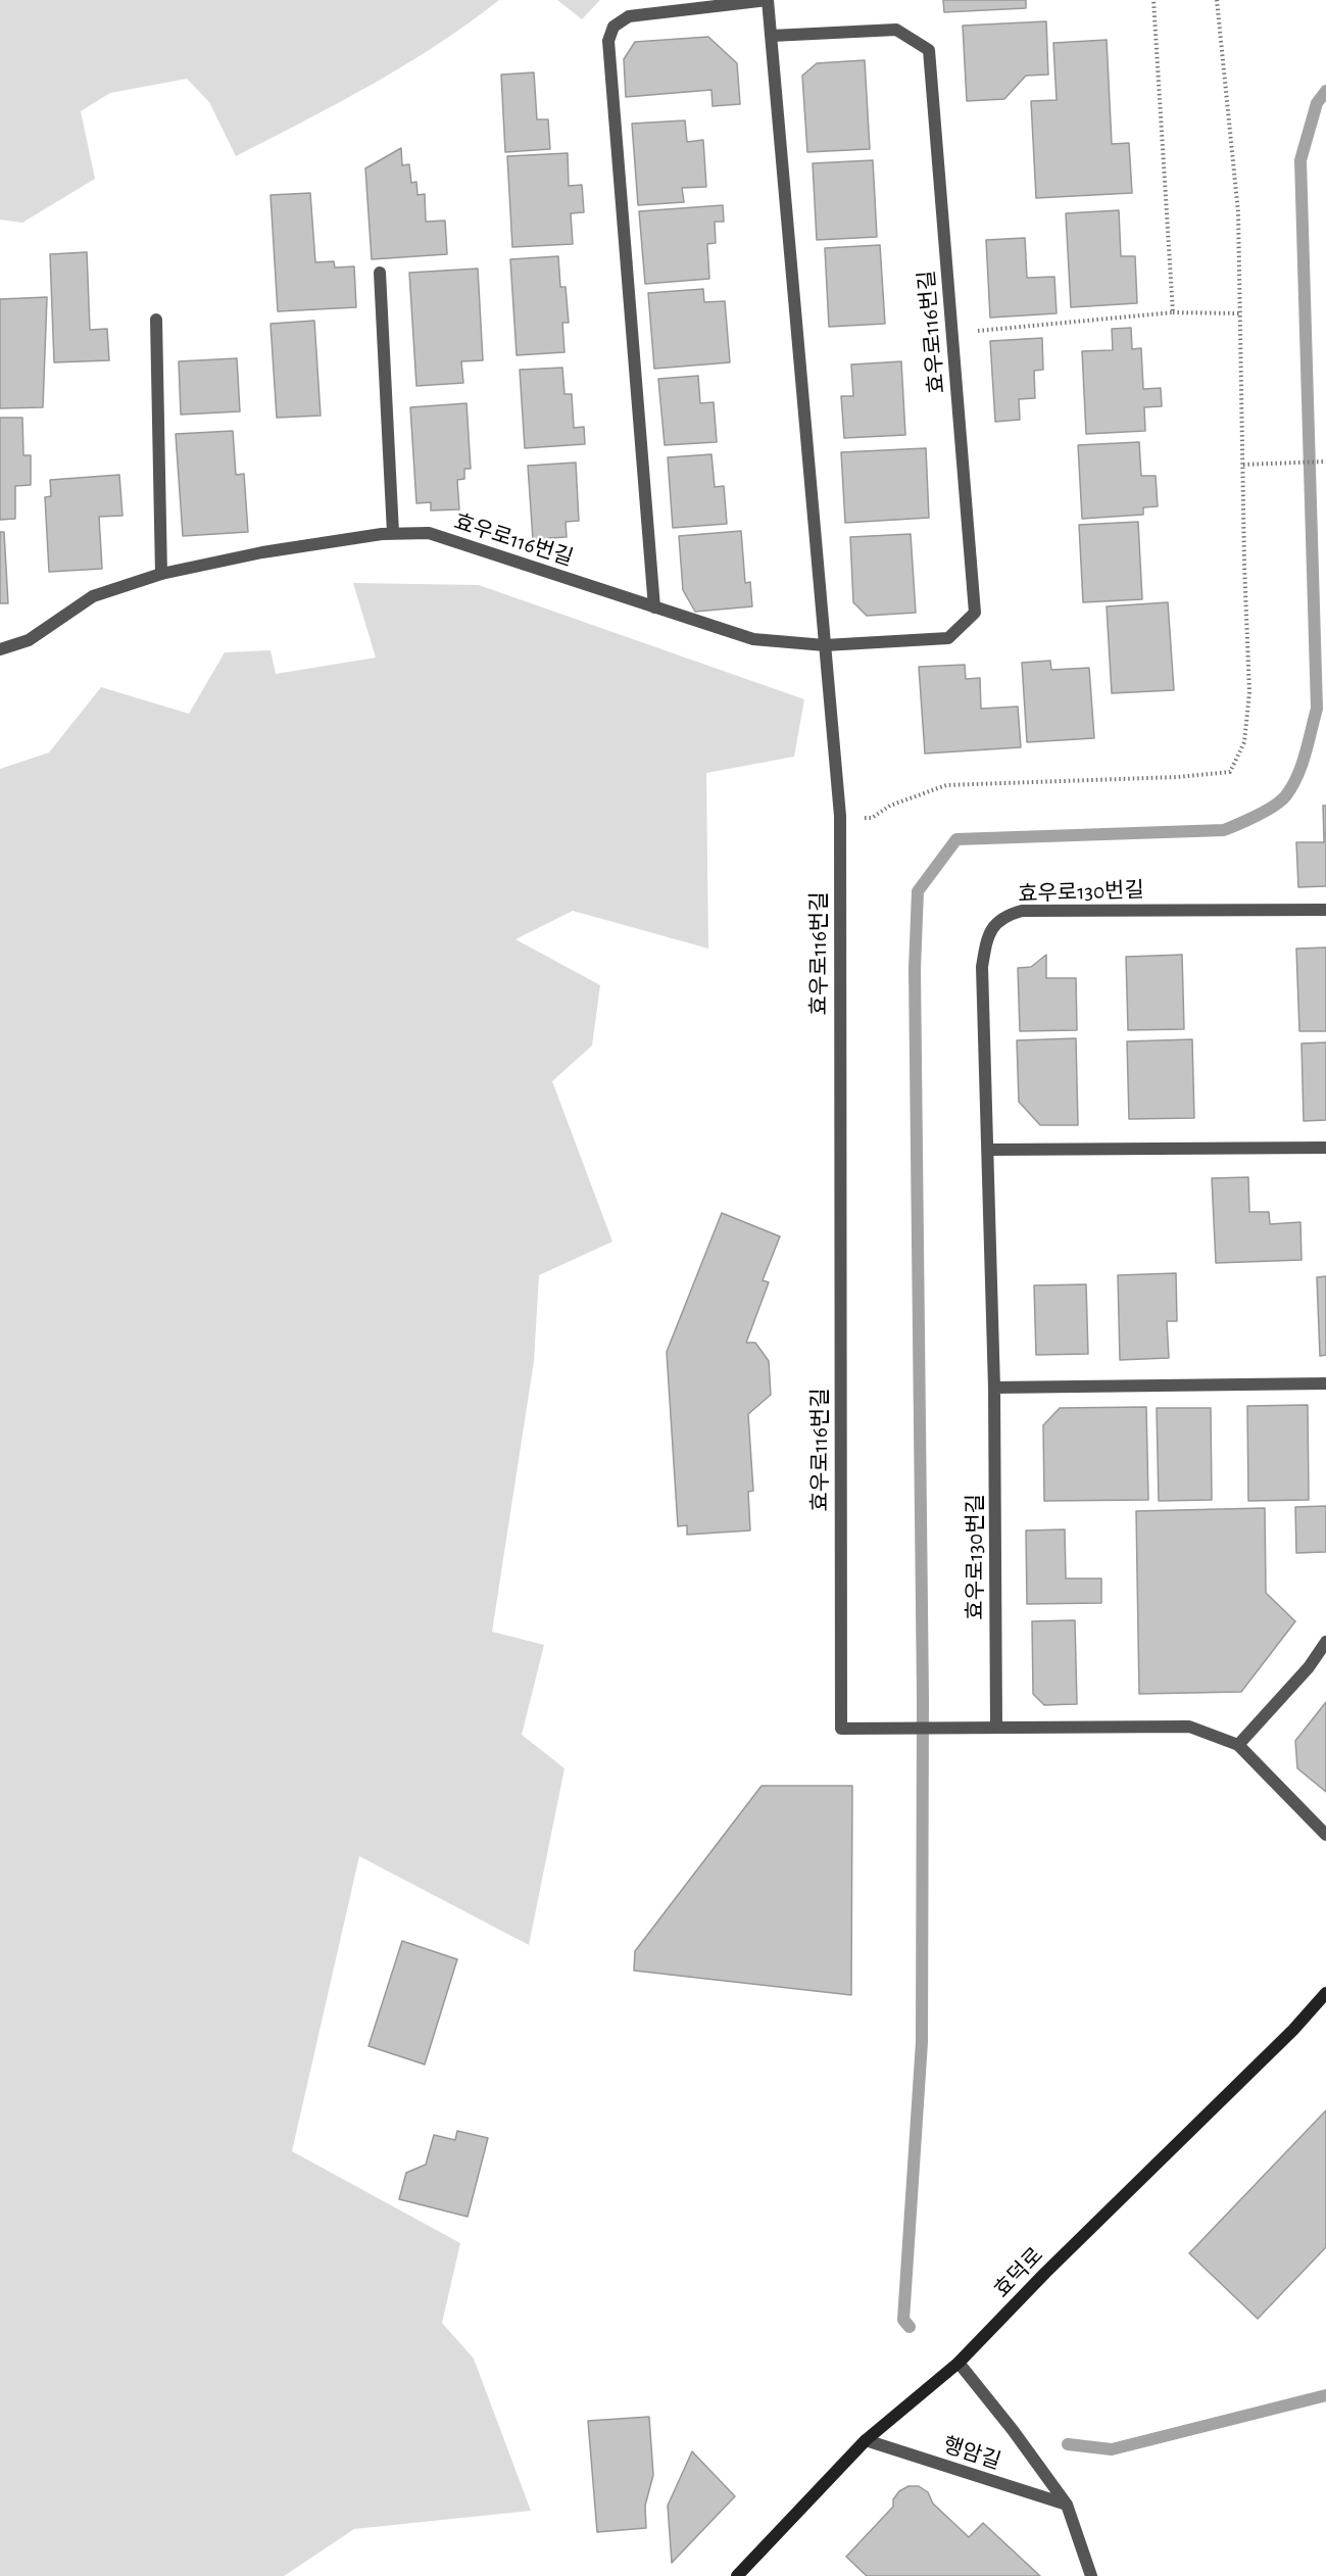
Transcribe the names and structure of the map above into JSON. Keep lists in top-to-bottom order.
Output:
{
  "streets": {
    "main road": ["효덕로"],
    "street": ["효우로116번길", "효우로130번길", "행암길"]
  },
  "crossings": [
    ["효우로116번길", "효우로130번길"],
    ["효덕로", "행암길"]
  ]
}
